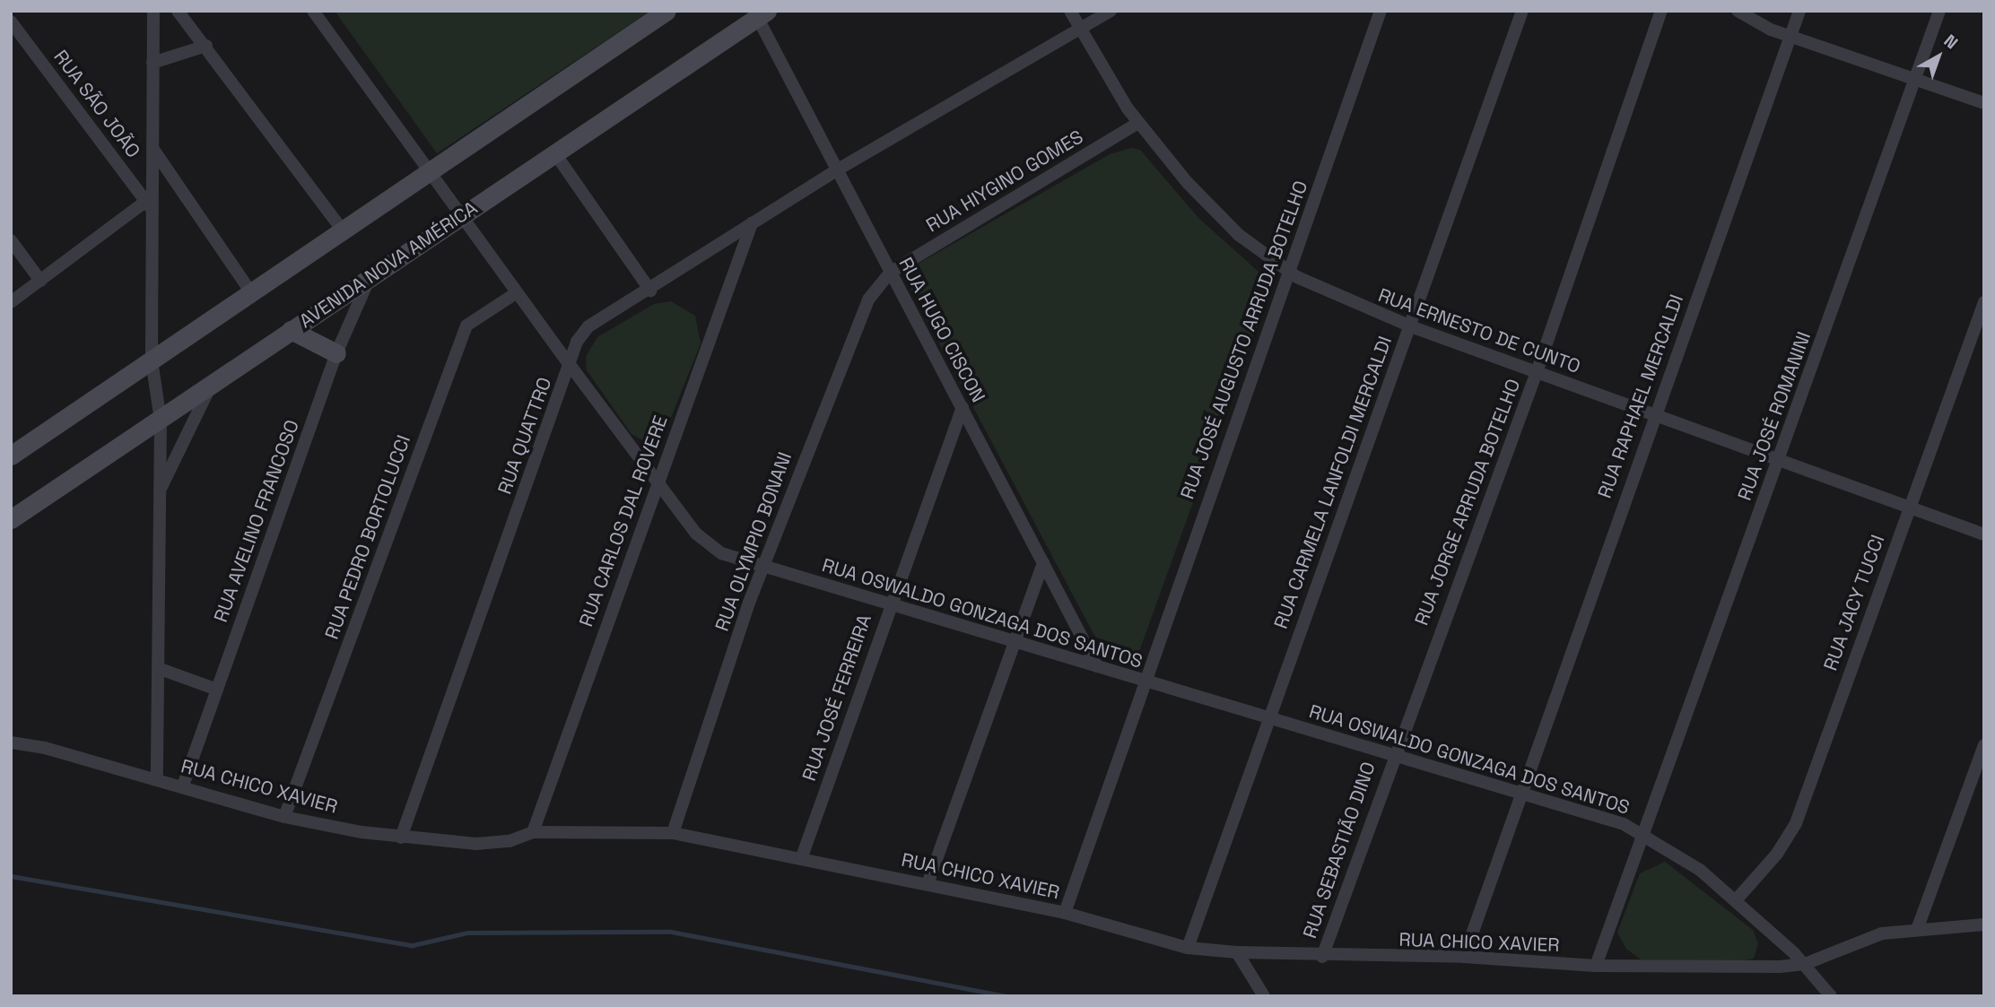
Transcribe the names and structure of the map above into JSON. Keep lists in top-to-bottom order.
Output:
{
  "streets": {
    "street": [
      "RUA SÃO JOÃO",
      "RUA HIYGINO GOMES",
      "AVENIDA NOVA AMÉRICA",
      "RUA HUGO CISCON",
      "RUA ERNESTO DE CUNTO",
      "RUA JOSÉ AUGUSTO ARRUDA BOTELHO",
      "RUA RAPHAEL MERCALDI",
      "RUA JOSÉ ROMANINI",
      "RUA QUATTRO",
      "RUA CARMELA LANFOLDI MERCALDI",
      "RUA JORGE ARRUDA BOTELHO",
      "RUA AVELINO FRANCOSO",
      "RUA CARLOS DAL ROVERE",
      "RUA PEDRO BORTOLUCCI",
      "RUA OLYMPIO BONANI",
      "RUA JACY TUCCI",
      "RUA OSWALDO GONZAGA DOS SANTOS",
      "RUA JOSÉ FERREIRA",
      "RUA CHICO XAVIER",
      "RUA SEBASTIÃO DINO"
    ]
  },
  "crossings": [
    ["RUA HIYGINO GOMES", "RUA HUGO CISCON"],
    ["RUA HIYGINO GOMES", "RUA ERNESTO DE CUNTO"],
    ["RUA HIYGINO GOMES", "RUA OLYMPIO BONANI"],
    ["AVENIDA NOVA AMÉRICA", "RUA HUGO CISCON"],
    ["AVENIDA NOVA AMÉRICA", "RUA AVELINO FRANCOSO"],
    ["AVENIDA NOVA AMÉRICA", "RUA OSWALDO GONZAGA DOS SANTOS"],
    ["RUA HUGO CISCON", "RUA QUATTRO"],
    ["RUA HUGO CISCON", "RUA OLYMPIO BONANI"],
    ["RUA HUGO CISCON", "RUA OSWALDO GONZAGA DOS SANTOS"],
    ["RUA HUGO CISCON", "RUA JOSÉ FERREIRA"],
    ["RUA ERNESTO DE CUNTO", "RUA JOSÉ AUGUSTO ARRUDA BOTELHO"],
    ["RUA ERNESTO DE CUNTO", "RUA RAPHAEL MERCALDI"],
    ["RUA ERNESTO DE CUNTO", "RUA JOSÉ ROMANINI"],
    ["RUA ERNESTO DE CUNTO", "RUA QUATTRO"],
    ["RUA ERNESTO DE CUNTO", "RUA CARMELA LANFOLDI MERCALDI"],
    ["RUA ERNESTO DE CUNTO", "RUA JORGE ARRUDA BOTELHO"],
    ["RUA ERNESTO DE CUNTO", "RUA JACY TUCCI"],
    ["RUA JOSÉ AUGUSTO ARRUDA BOTELHO", "RUA OSWALDO GONZAGA DOS SANTOS"],
    ["RUA JOSÉ AUGUSTO ARRUDA BOTELHO", "RUA CHICO XAVIER"],
    ["RUA RAPHAEL MERCALDI", "RUA OSWALDO GONZAGA DOS SANTOS"],
    ["RUA RAPHAEL MERCALDI", "RUA CHICO XAVIER"],
    ["RUA JOSÉ ROMANINI", "RUA OSWALDO GONZAGA DOS SANTOS"],
    ["RUA JOSÉ ROMANINI", "RUA CHICO XAVIER"],
    ["RUA QUATTRO", "RUA CARLOS DAL ROVERE"],
    ["RUA QUATTRO", "RUA OSWALDO GONZAGA DOS SANTOS"],
    ["RUA QUATTRO", "RUA CHICO XAVIER"],
    ["RUA CARMELA LANFOLDI MERCALDI", "RUA OSWALDO GONZAGA DOS SANTOS"],
    ["RUA CARMELA LANFOLDI MERCALDI", "RUA CHICO XAVIER"],
    ["RUA JORGE ARRUDA BOTELHO", "RUA OSWALDO GONZAGA DOS SANTOS"],
    ["RUA JORGE ARRUDA BOTELHO", "RUA SEBASTIÃO DINO"],
    ["RUA AVELINO FRANCOSO", "RUA CHICO XAVIER"],
    ["RUA CARLOS DAL ROVERE", "RUA OSWALDO GONZAGA DOS SANTOS"],
    ["RUA CARLOS DAL ROVERE", "RUA CHICO XAVIER"],
    ["RUA PEDRO BORTOLUCCI", "RUA OSWALDO GONZAGA DOS SANTOS"],
    ["RUA PEDRO BORTOLUCCI", "RUA CHICO XAVIER"],
    ["RUA OLYMPIO BONANI", "RUA OSWALDO GONZAGA DOS SANTOS"],
    ["RUA OLYMPIO BONANI", "RUA CHICO XAVIER"],
    ["RUA JACY TUCCI", "RUA OSWALDO GONZAGA DOS SANTOS"],
    ["RUA OSWALDO GONZAGA DOS SANTOS", "RUA JOSÉ FERREIRA"],
    ["RUA OSWALDO GONZAGA DOS SANTOS", "RUA CHICO XAVIER"],
    ["RUA OSWALDO GONZAGA DOS SANTOS", "RUA SEBASTIÃO DINO"],
    ["RUA JOSÉ FERREIRA", "RUA CHICO XAVIER"],
    ["RUA CHICO XAVIER", "RUA SEBASTIÃO DINO"]
  ],
  "north": "top right"
}
